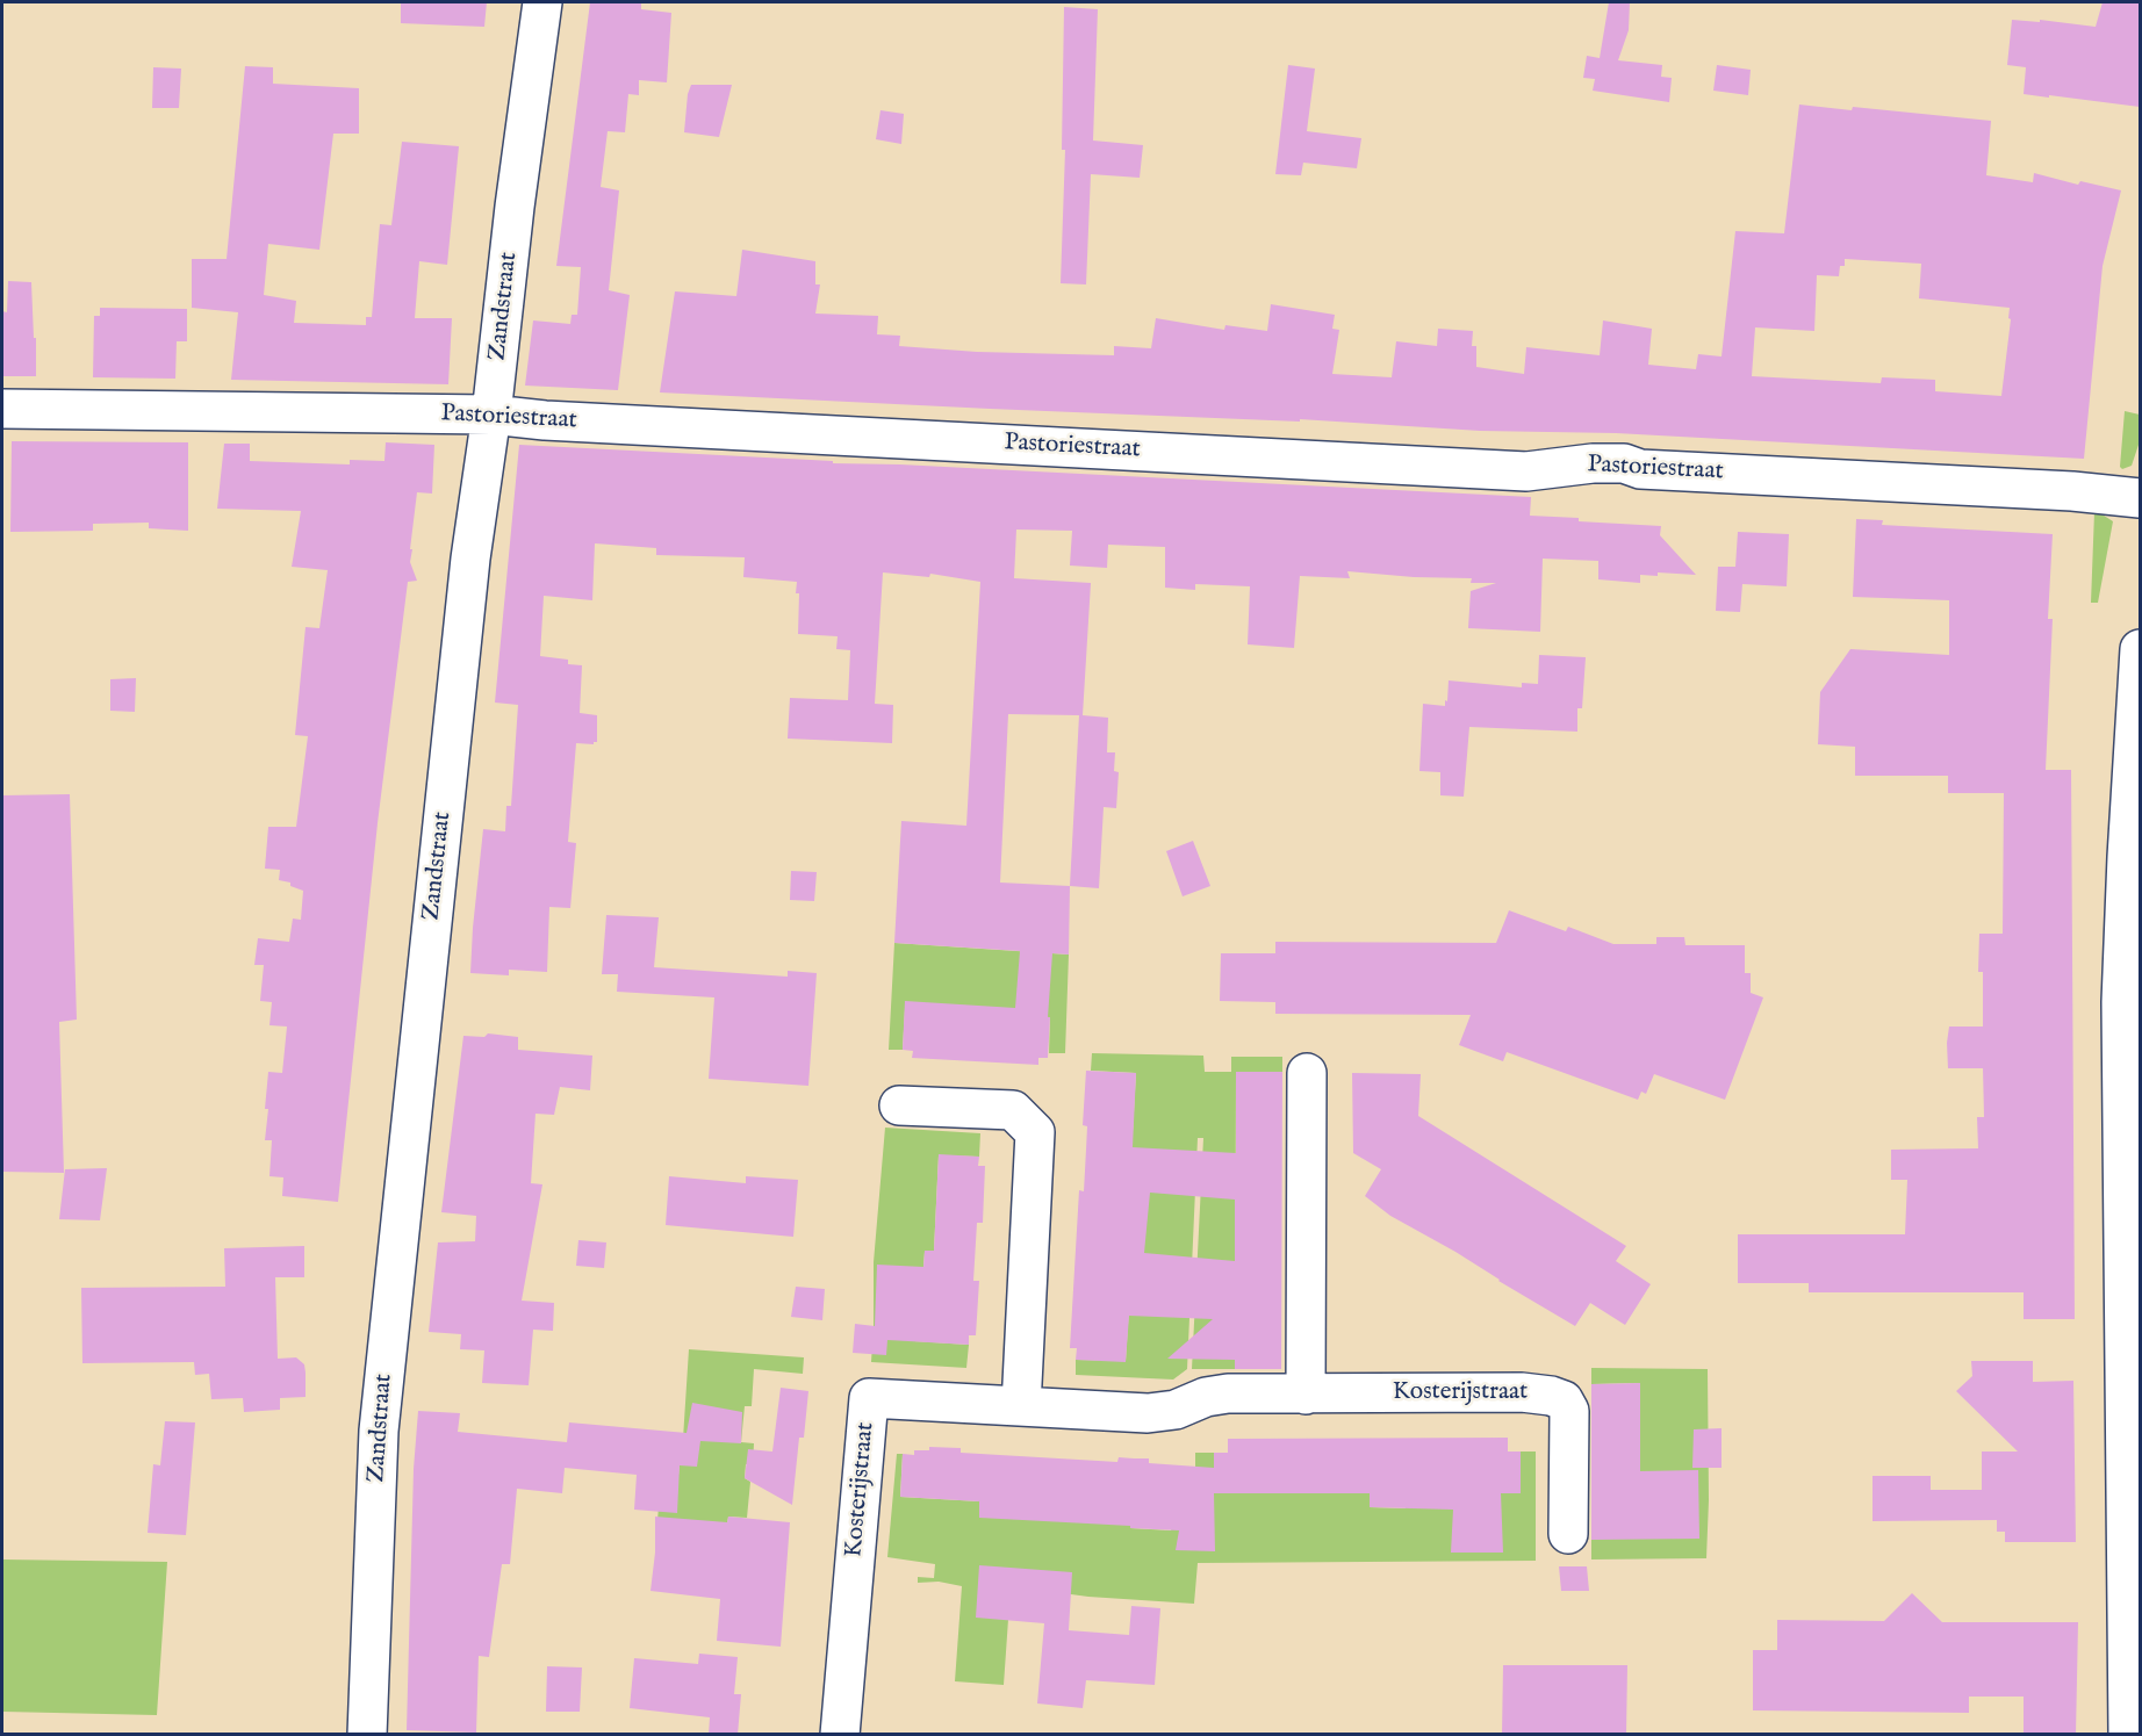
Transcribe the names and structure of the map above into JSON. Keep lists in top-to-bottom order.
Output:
{
  "streets": {
    "street": ["Zandstraat", "Pastoriestraat", "Kosterijstraat"]
  },
  "crossings": [
    ["Zandstraat", "Pastoriestraat"]
  ]
}
